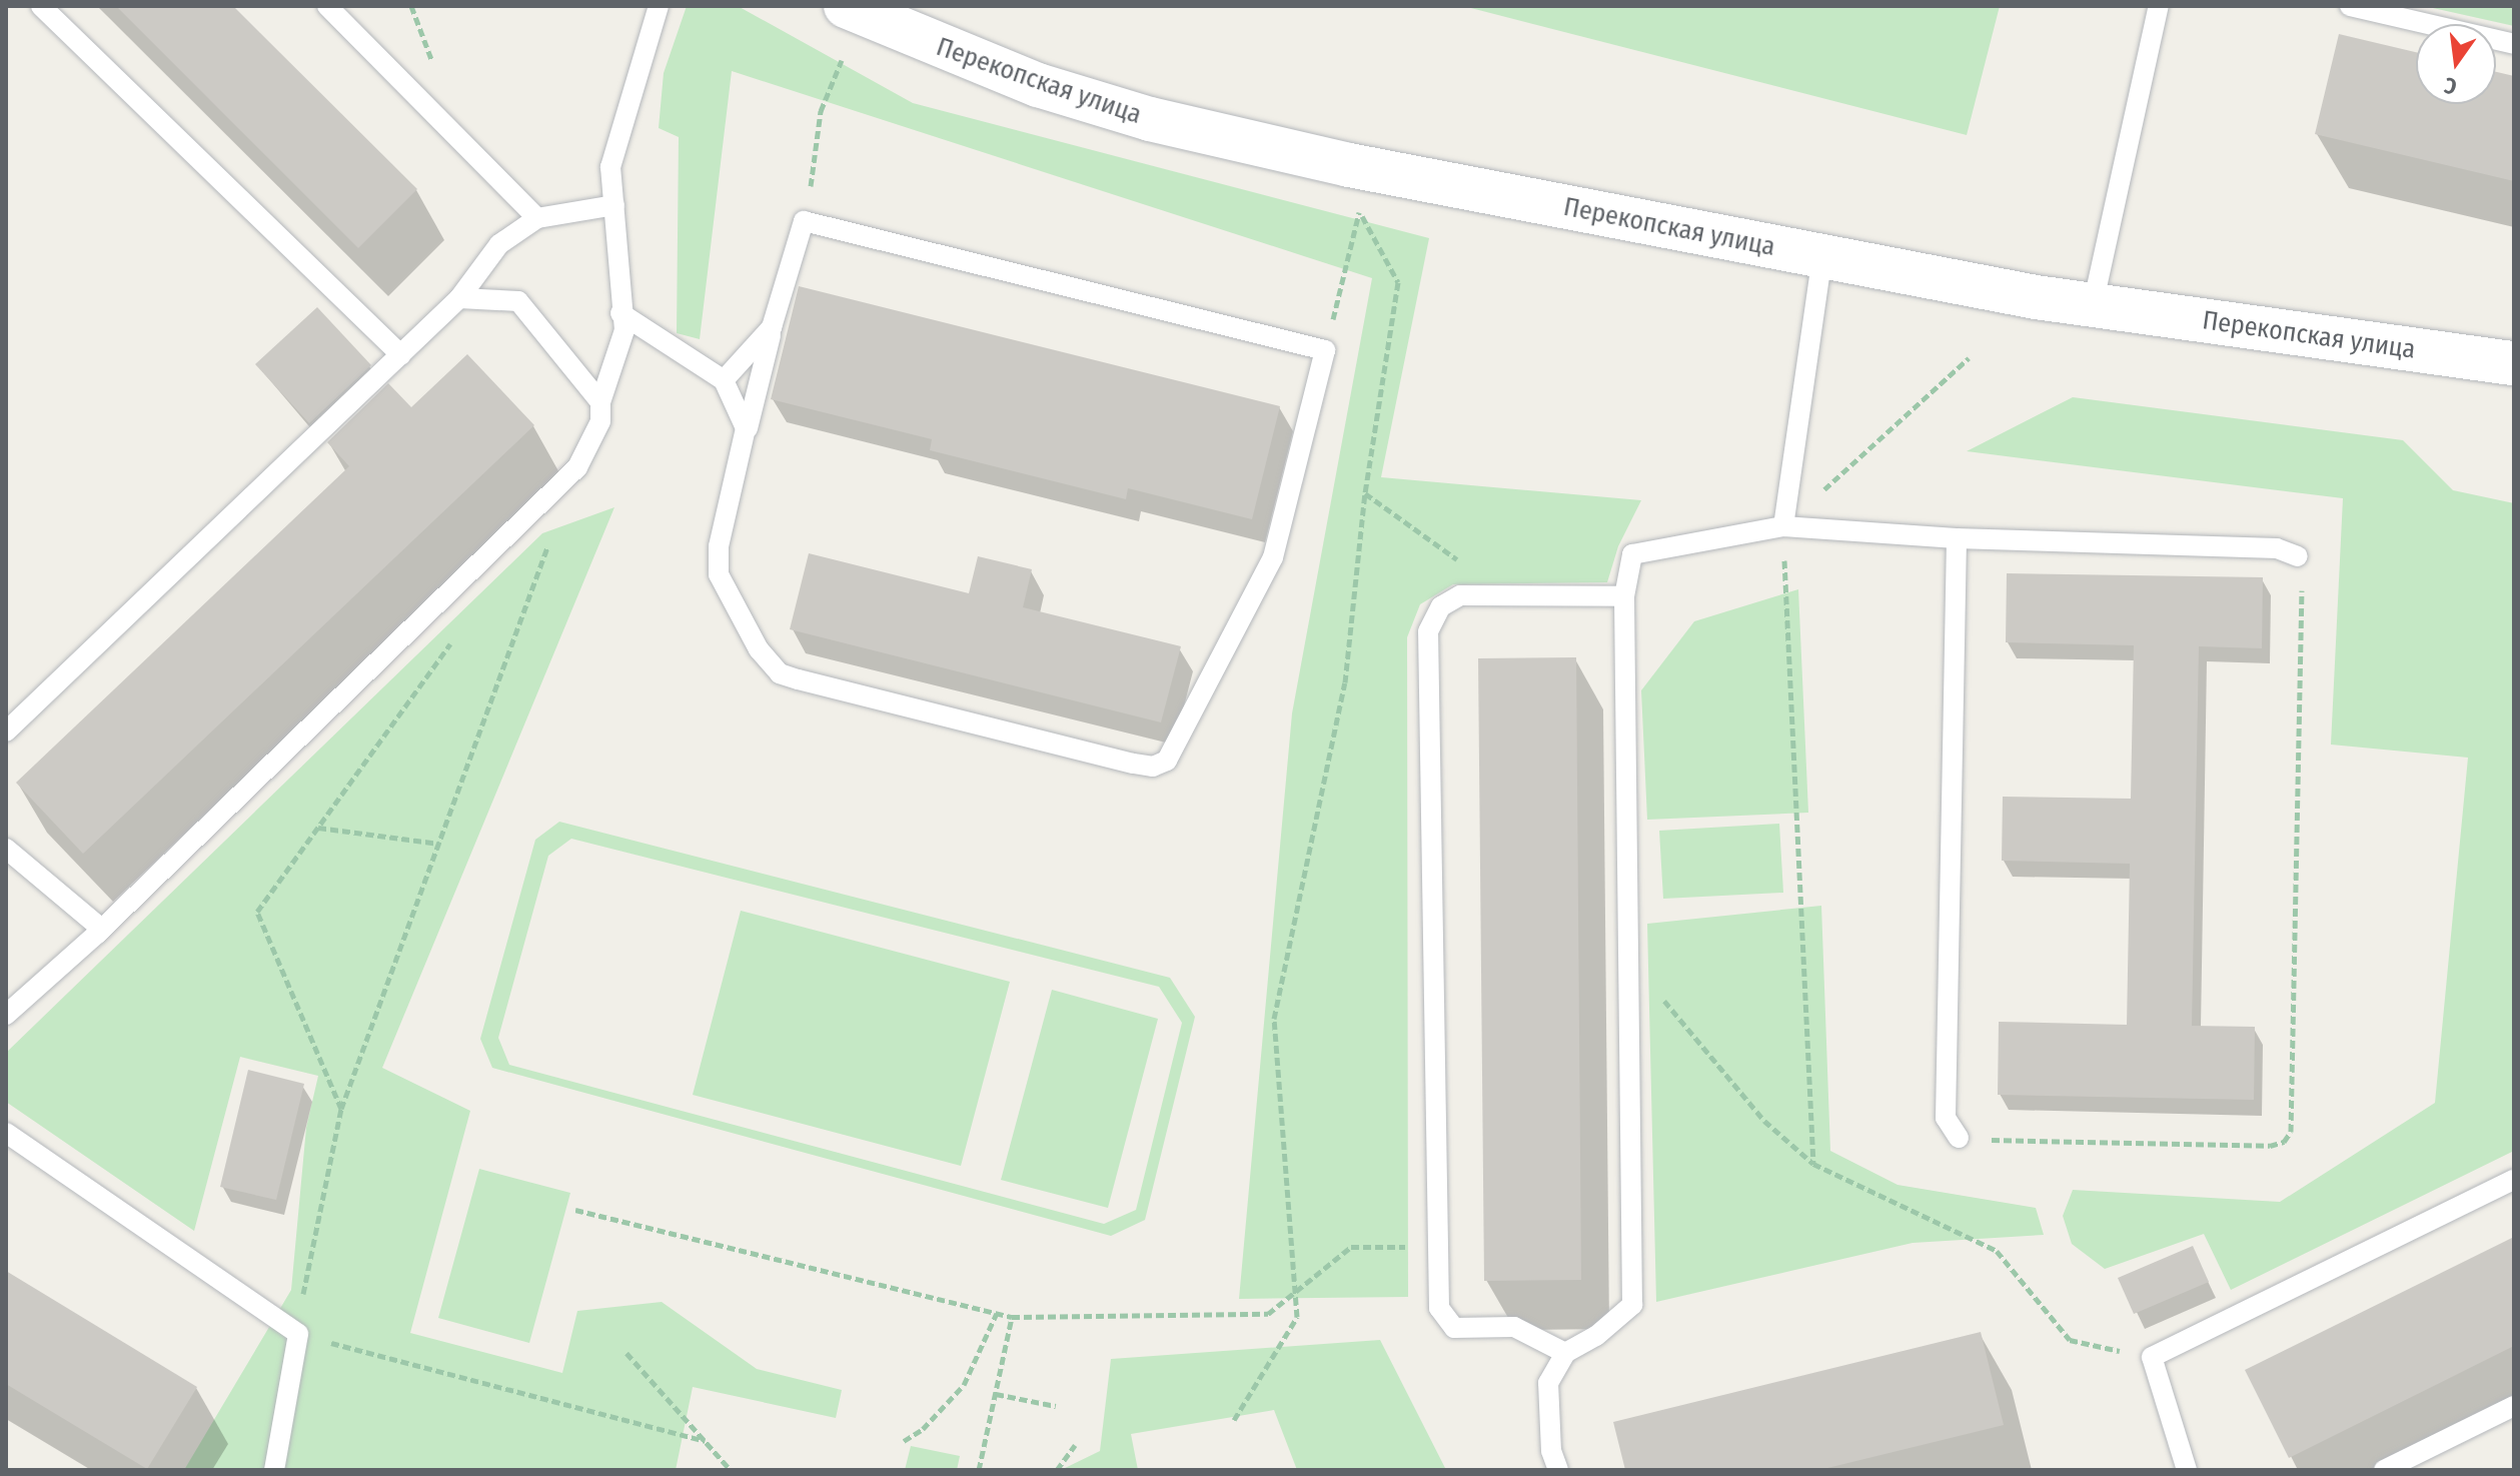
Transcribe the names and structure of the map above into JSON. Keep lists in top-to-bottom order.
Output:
{
  "streets": {
    "street": ["Перекопская улица"]
  },
  "north": "bottom"
}
